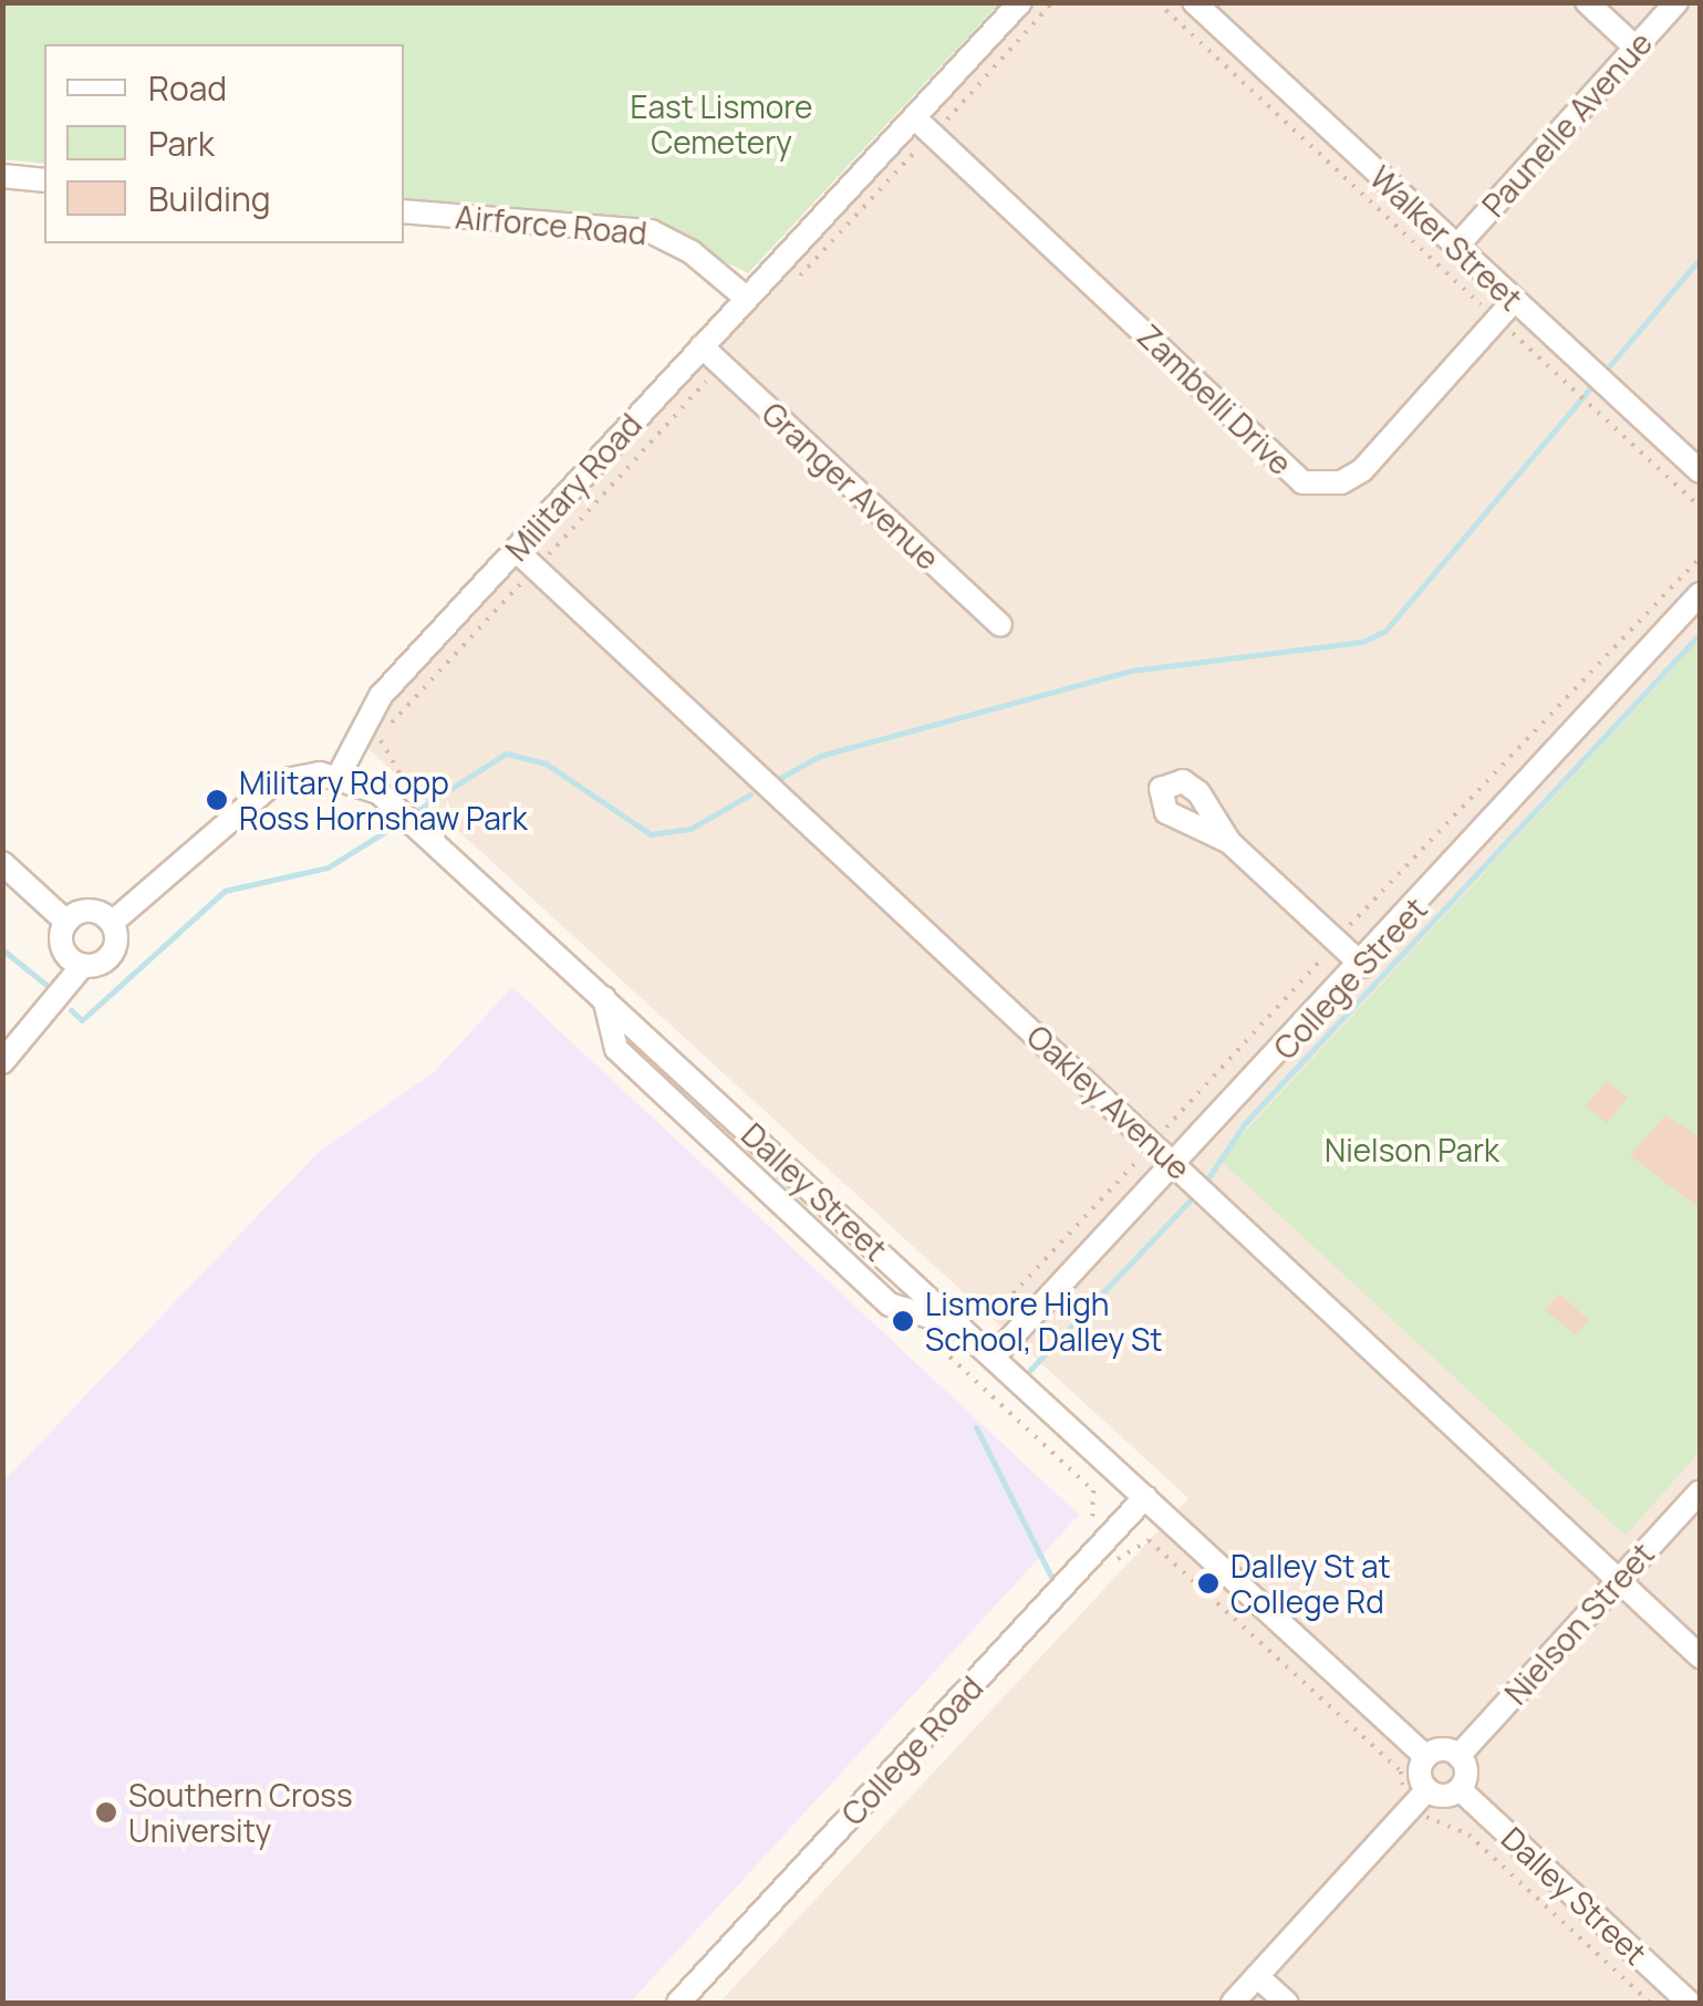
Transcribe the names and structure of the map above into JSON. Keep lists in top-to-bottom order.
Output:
{
  "streets": {
    "street": [
      "Paunelle Avenue",
      "Airforce Road",
      "Walker Street",
      "Zambelli Drive",
      "Granger Avenue",
      "Military Road",
      "College Street",
      "Oakley Avenue",
      "Dalley Street",
      "Nielson Street",
      "College Road"
    ]
  },
  "crossings": [
    ["Paunelle Avenue", "Walker Street"],
    ["Airforce Road", "Military Road"],
    ["Walker Street", "Zambelli Drive"],
    ["Zambelli Drive", "Military Road"],
    ["Granger Avenue", "Military Road"],
    ["Military Road", "Oakley Avenue"],
    ["Military Road", "Dalley Street"],
    ["College Street", "Oakley Avenue"],
    ["College Street", "Dalley Street"],
    ["Oakley Avenue", "Nielson Street"],
    ["Dalley Street", "College Road"]
  ],
  "parks": ["East Lismore Cemetery", "Nielson Park"],
  "places": [
    "Military Rd opp Ross Hornshaw Park",
    "Lismore High School, Dalley St",
    "Dalley St at College Rd",
    "Southern Cross University"
  ],
  "legend": ["Road", "Park", "Building"]
}
